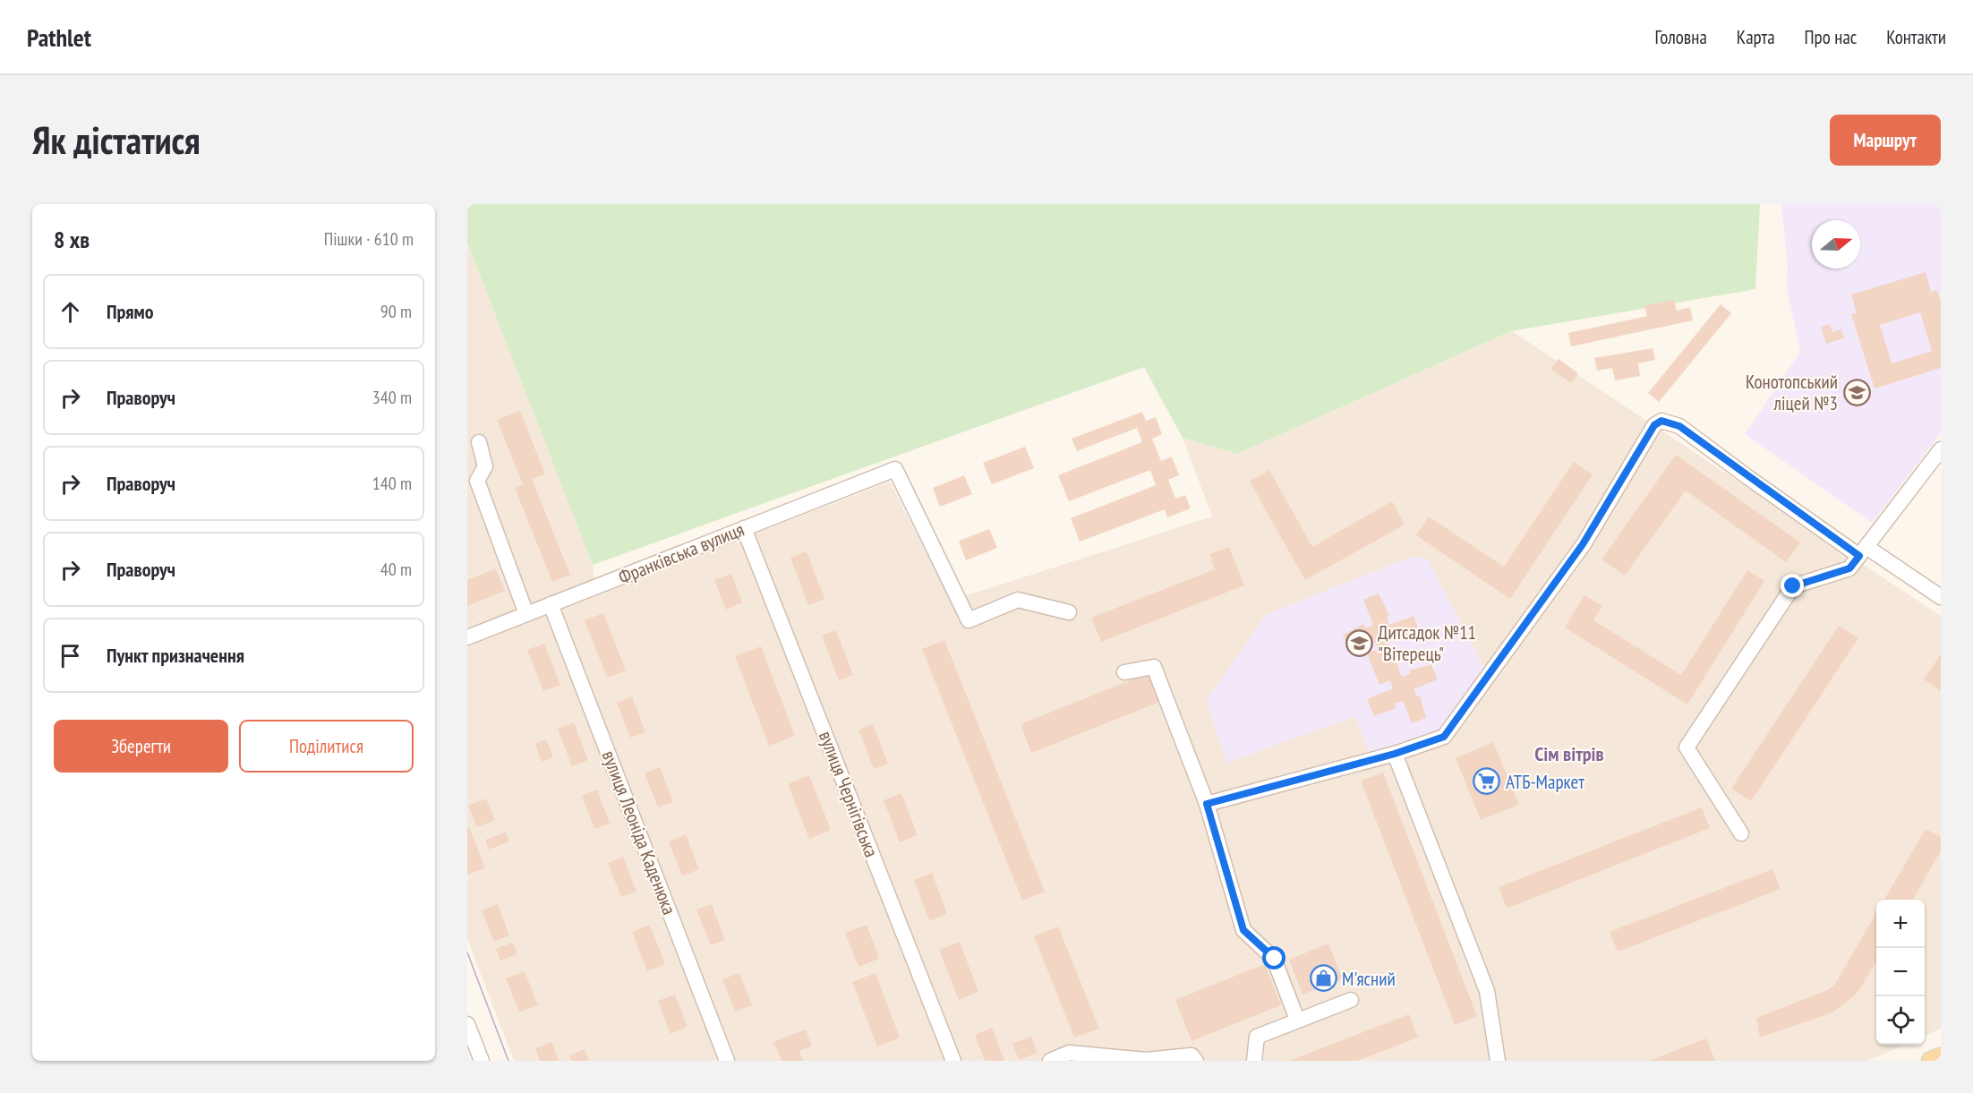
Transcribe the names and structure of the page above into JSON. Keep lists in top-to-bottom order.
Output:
{
  "streets": {
    "street": ["Франківська вулиця", "вулиця Чернігівська", "вулиця Леоніда Каденюка"]
  },
  "crossings": [
    ["Франківська вулиця", "вулиця Чернігівська"],
    ["Франківська вулиця", "вулиця Леоніда Каденюка"]
  ],
  "districts": ["Сім вітрів"],
  "places": {
    "school or university": ["Конотопський ліцей №3", "Дитсадок №11 \"Вітерець\""],
    "supermarket": ["АТБ-Маркет"],
    "shop": ["М'ясний"]
  },
  "north": "right",
  "page": {
    "header": "Pathlet",
    "nav": [
      "Головна",
      "Карта",
      "Про нас",
      "Контакти"
    ],
    "buttons": [
      "Маршрут",
      ["Зберегти", "Поділитися"]
    ],
    "title": "Як дістатися",
    "heading": ["8 хв", "Пішки · 610 m"],
    "list": [
      ["Прямо", "90 m"],
      ["Праворуч", "340 m"],
      ["Праворуч", "140 m"],
      ["Праворуч", "40 m"],
      "Пункт призначення"
    ],
    "map_buttons": ["+", "−"]
  }
}
